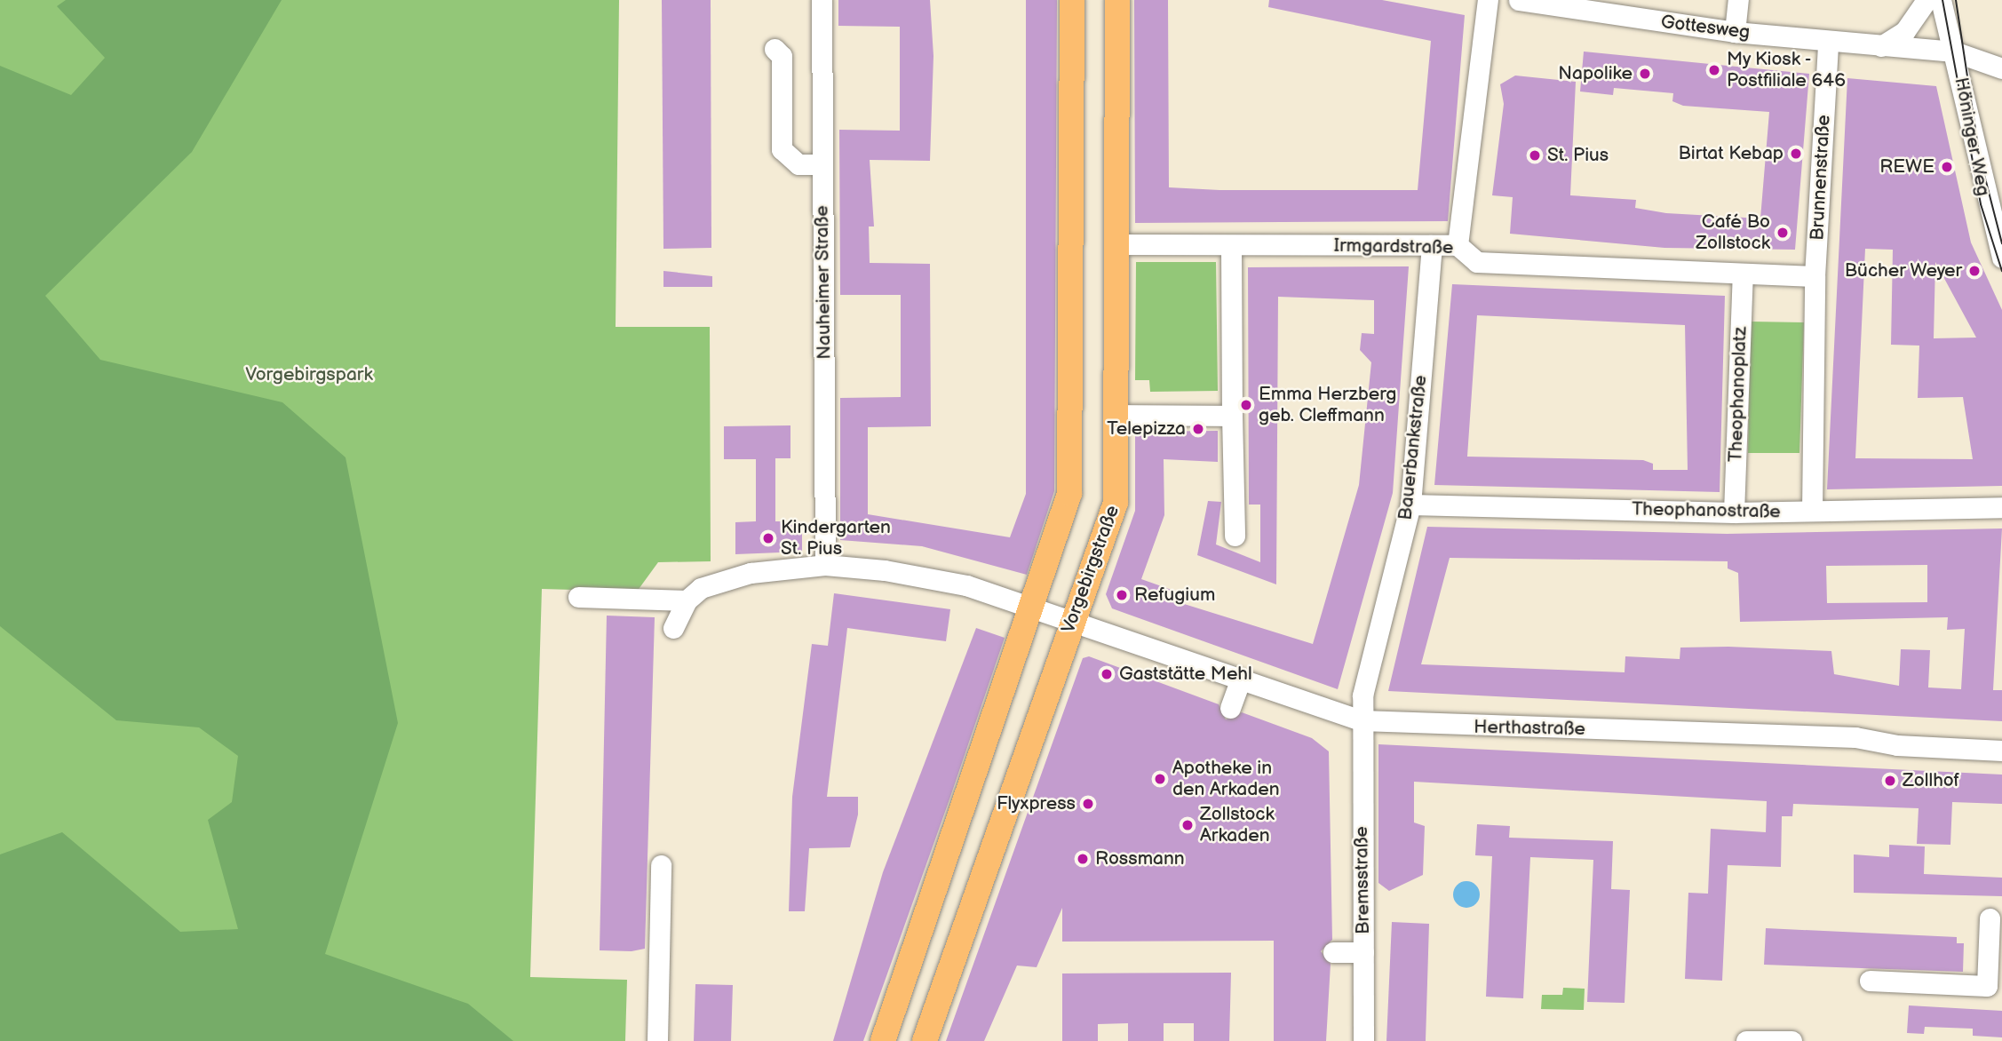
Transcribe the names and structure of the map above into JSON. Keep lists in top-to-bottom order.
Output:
{
  "streets": {
    "main road": ["Vorgebirgstraße"],
    "street": [
      "Gottesweg",
      "Höninger Weg",
      "Brunnenstraße",
      "Irmgardstraße",
      "Nauheimer Straße",
      "Theophanoplatz",
      "Bauerbankstraße",
      "Theophanostraße",
      "Herthastraße",
      "Bremsstraße"
    ]
  },
  "crossings": [
    ["Gottesweg", "Höninger Weg"],
    ["Gottesweg", "Brunnenstraße"],
    ["Brunnenstraße", "Irmgardstraße"],
    ["Irmgardstraße", "Theophanoplatz"],
    ["Irmgardstraße", "Bauerbankstraße"],
    ["Irmgardstraße", "Vorgebirgstraße"],
    ["Nauheimer Straße", "Herthastraße"],
    ["Theophanoplatz", "Theophanostraße"],
    ["Bauerbankstraße", "Theophanostraße"],
    ["Bauerbankstraße", "Herthastraße"],
    ["Bauerbankstraße", "Bremsstraße"],
    ["Vorgebirgstraße", "Herthastraße"],
    ["Herthastraße", "Bremsstraße"]
  ],
  "parks": ["Vorgebirgspark"],
  "places": [
    "My Kiosk - Postfiliale 646",
    "Napolike",
    "Birtat Kebap",
    "St. Pius",
    "REWE",
    "Café Bo Zollstock",
    "Bücher Weyer",
    "Emma Herzberg geb. Cleffmann",
    "Telepizza",
    "Kindergarten St. Pius",
    "Refugium",
    "Gaststätte Mehl",
    "Apotheke in den Arkaden",
    "Zollhof",
    "Flyxpress",
    "Zollstock Arkaden",
    "Rossmann"
  ]
}
